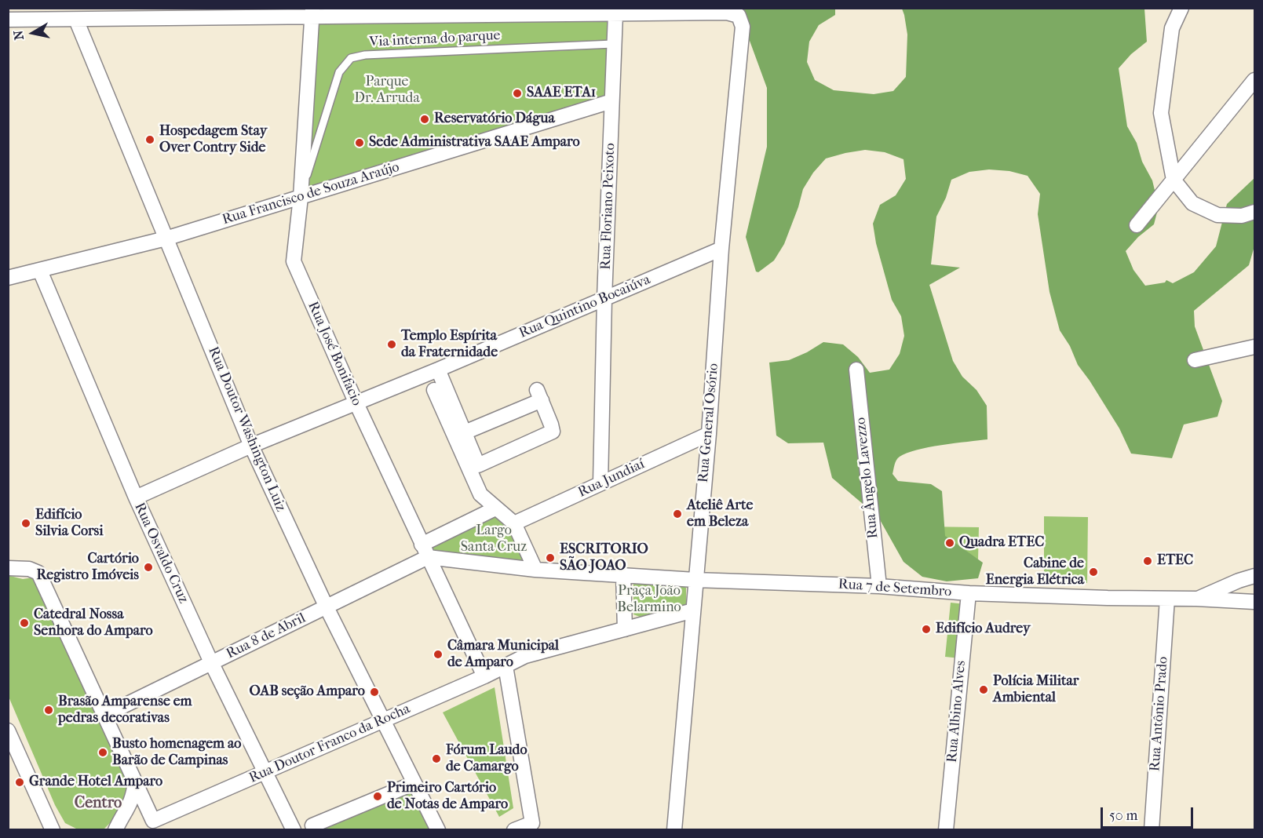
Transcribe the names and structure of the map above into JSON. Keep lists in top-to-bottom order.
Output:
{
  "streets": {
    "street": [
      "Rua Francisco de Souza Araújo",
      "Rua Floriano Peixoto",
      "Rua Quintino Bocaiúva",
      "Rua José Bonifacio",
      "Rua General Osório",
      "Rua Doutor Washington Luiz",
      "Rua Ângelo Lavezzo",
      "Rua Jundiaí",
      "Rua Osvaldo Cruz",
      "Rua 7 de Setembro",
      "Rua 8 de Abril",
      "Rua Albino Alves",
      "Rua Antônio Prado",
      "Rua Doutor Franco da Rocha"
    ],
    "lane": ["Via interna do parque"]
  },
  "crossings": [
    ["Via interna do parque", "Rua Francisco de Souza Araújo"],
    ["Via interna do parque", "Rua Floriano Peixoto"],
    ["Via interna do parque", "Rua José Bonifacio"],
    ["Rua Francisco de Souza Araújo", "Rua Floriano Peixoto"],
    ["Rua Francisco de Souza Araújo", "Rua José Bonifacio"],
    ["Rua Francisco de Souza Araújo", "Rua Doutor Washington Luiz"],
    ["Rua Francisco de Souza Araújo", "Rua Osvaldo Cruz"],
    ["Rua Floriano Peixoto", "Rua Quintino Bocaiúva"],
    ["Rua Floriano Peixoto", "Rua General Osório"],
    ["Rua Floriano Peixoto", "Rua Jundiaí"],
    ["Rua Quintino Bocaiúva", "Rua José Bonifacio"],
    ["Rua Quintino Bocaiúva", "Rua General Osório"],
    ["Rua Quintino Bocaiúva", "Rua Doutor Washington Luiz"],
    ["Rua Quintino Bocaiúva", "Rua Osvaldo Cruz"],
    ["Rua José Bonifacio", "Rua 8 de Abril"],
    ["Rua José Bonifacio", "Rua Doutor Franco da Rocha"],
    ["Rua General Osório", "Rua Jundiaí"],
    ["Rua General Osório", "Rua 7 de Setembro"],
    ["Rua Doutor Washington Luiz", "Rua 8 de Abril"],
    ["Rua Doutor Washington Luiz", "Rua Doutor Franco da Rocha"],
    ["Rua Ângelo Lavezzo", "Rua 7 de Setembro"],
    ["Rua Osvaldo Cruz", "Rua 8 de Abril"],
    ["Rua Osvaldo Cruz", "Rua Doutor Franco da Rocha"],
    ["Rua 7 de Setembro", "Rua Albino Alves"],
    ["Rua 7 de Setembro", "Rua Antônio Prado"]
  ],
  "districts": ["Centro"],
  "parks": ["Parque Dr. Arruda", "Largo Santa Cruz", "Praça João Belarmino"],
  "places": [
    "SAAE ETA1",
    "Reservatório Dágua",
    "Hospedagem Stay Over Contry Side",
    "Sede Administrativa SAAE Amparo",
    "Templo Espírita da Fraternidade",
    "Ateliê Arte em Beleza",
    "Edifício Silvia Corsi",
    "Quadra ETEC",
    "ESCRITORIO SÃO JOAO",
    "ETEC",
    "Cartório Registro Imóveis",
    "Cabine de Energia Elétrica",
    "Catedral Nossa Senhora do Amparo",
    "Edifício Audrey",
    "Câmara Municipal de Amparo",
    "Polícia Militar Ambiental",
    "OAB seção Amparo",
    "Brasão Amparense em pedras decorativas",
    "Busto homenagem ao Barão de Campinas",
    "Fórum Laudo de Camargo",
    "Grande Hotel Amparo",
    "Primeiro Cartório de Notas de Amparo"
  ],
  "scale_bar": "50 m",
  "north": "left"
}
